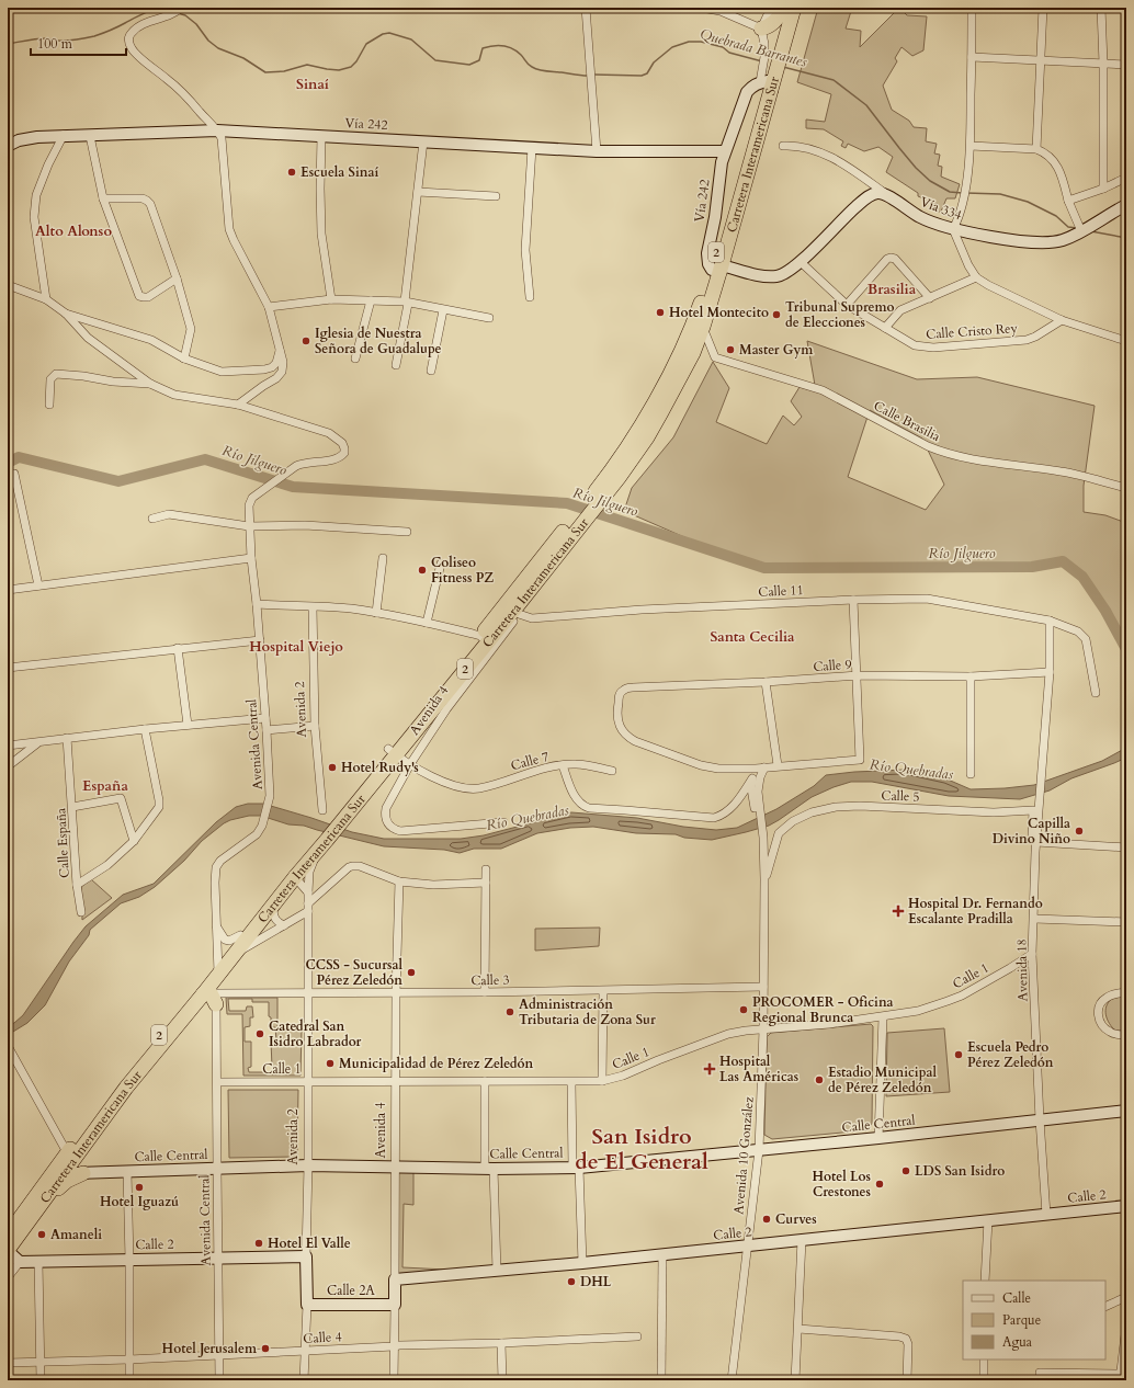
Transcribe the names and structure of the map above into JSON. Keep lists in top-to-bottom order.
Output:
{
  "streets": {
    "highway": ["Carretera Interamericana Sur", "2"],
    "main road": [
      "Vía 242",
      "Vía 334",
      "Avenida 2",
      "Avenida 4",
      "Calle Central",
      "Calle 2",
      "Calle 2A"
    ],
    "street": [
      "Calle Cristo Rey",
      "Calle Brasilia",
      "Calle 11",
      "Calle 9",
      "Avenida Central",
      "Calle 7",
      "Calle 5",
      "Calle España",
      "Avenida 18",
      "Calle 1",
      "Calle 3",
      "Avenida 10 González",
      "Calle 4"
    ]
  },
  "crossings": [
    ["Vía 242", "Carretera Interamericana Sur"],
    ["Carretera Interamericana Sur", "Calle Brasilia"],
    ["Carretera Interamericana Sur", "Calle 11"],
    ["Carretera Interamericana Sur", "Avenida 2"],
    ["Carretera Interamericana Sur", "Avenida 4"],
    ["Carretera Interamericana Sur", "Avenida Central"],
    ["Carretera Interamericana Sur", "Calle 7"],
    ["Carretera Interamericana Sur", "Calle 3"],
    ["Carretera Interamericana Sur", "Calle Central"],
    ["Calle 11", "Avenida 4"],
    ["Calle 11", "Avenida 18"],
    ["Calle 9", "Avenida 18"],
    ["Calle 9", "Avenida 10 González"],
    ["Avenida 2", "Calle 1"],
    ["Avenida 2", "Calle 3"],
    ["Avenida 2", "Calle Central"],
    ["Avenida 2", "Calle 2"],
    ["Avenida 2", "Calle 2A"],
    ["Avenida 2", "Calle 4"],
    ["Avenida 4", "Calle 7"],
    ["Avenida 4", "Calle 1"],
    ["Avenida 4", "Calle 3"],
    ["Avenida 4", "Calle Central"],
    ["Avenida 4", "Calle 2"],
    ["Avenida 4", "Calle 2A"],
    ["Avenida 4", "Calle 4"],
    ["Avenida Central", "Calle 1"],
    ["Avenida Central", "Calle 3"],
    ["Avenida Central", "Calle Central"],
    ["Avenida Central", "Calle 2"],
    ["Avenida Central", "Calle 4"],
    ["Calle 7", "Avenida 10 González"],
    ["Calle 5", "Avenida 18"],
    ["Calle 5", "Avenida 10 González"],
    ["Avenida 18", "Calle 1"],
    ["Avenida 18", "Calle Central"],
    ["Avenida 18", "Calle 2"],
    ["Calle 1", "Avenida 10 González"],
    ["Calle 3", "Avenida 10 González"],
    ["Calle Central", "Avenida 10 González"],
    ["Avenida 10 González", "Calle 2"]
  ],
  "districts": [
    "Sinaí",
    "Alto Alonso",
    "Brasilia",
    "Santa Cecilia",
    "Hospital Viejo",
    "España",
    "San Isidro de El General"
  ],
  "water": ["Quebrada Barrantes", "Río Jilguero", "Río Quebradas"],
  "places": {
    "other": [
      "Escuela Sinaí",
      "Hotel Montecito",
      "Tribunal Supremo de Elecciones",
      "Iglesia de Nuestra Señora de Guadalupe",
      "Master Gym",
      "Coliseo Fitness PZ",
      "Hotel Rudy's",
      "Capilla Divino Niño",
      "CCSS - Sucursal Pérez Zeledón",
      "PROCOMER - Oficina Regional Brunca",
      "Administración Tributaria de Zona Sur",
      "Catedral San Isidro Labrador",
      "Escuela Pedro Pérez Zeledón",
      "Municipalidad de Pérez Zeledón",
      "Estadio Municipal de Pérez Zeledón",
      "LDS San Isidro",
      "Hotel Los Crestones",
      "Hotel Iguazú",
      "Curves",
      "Amaneli",
      "Hotel El Valle",
      "DHL",
      "Hotel Jerusalem"
    ],
    "health": ["Hospital Dr. Fernando Escalante Pradilla", "Hospital Las Américas"]
  },
  "legend": ["Calle", "Parque", "Agua"],
  "scale_bar": "100 m"
}
